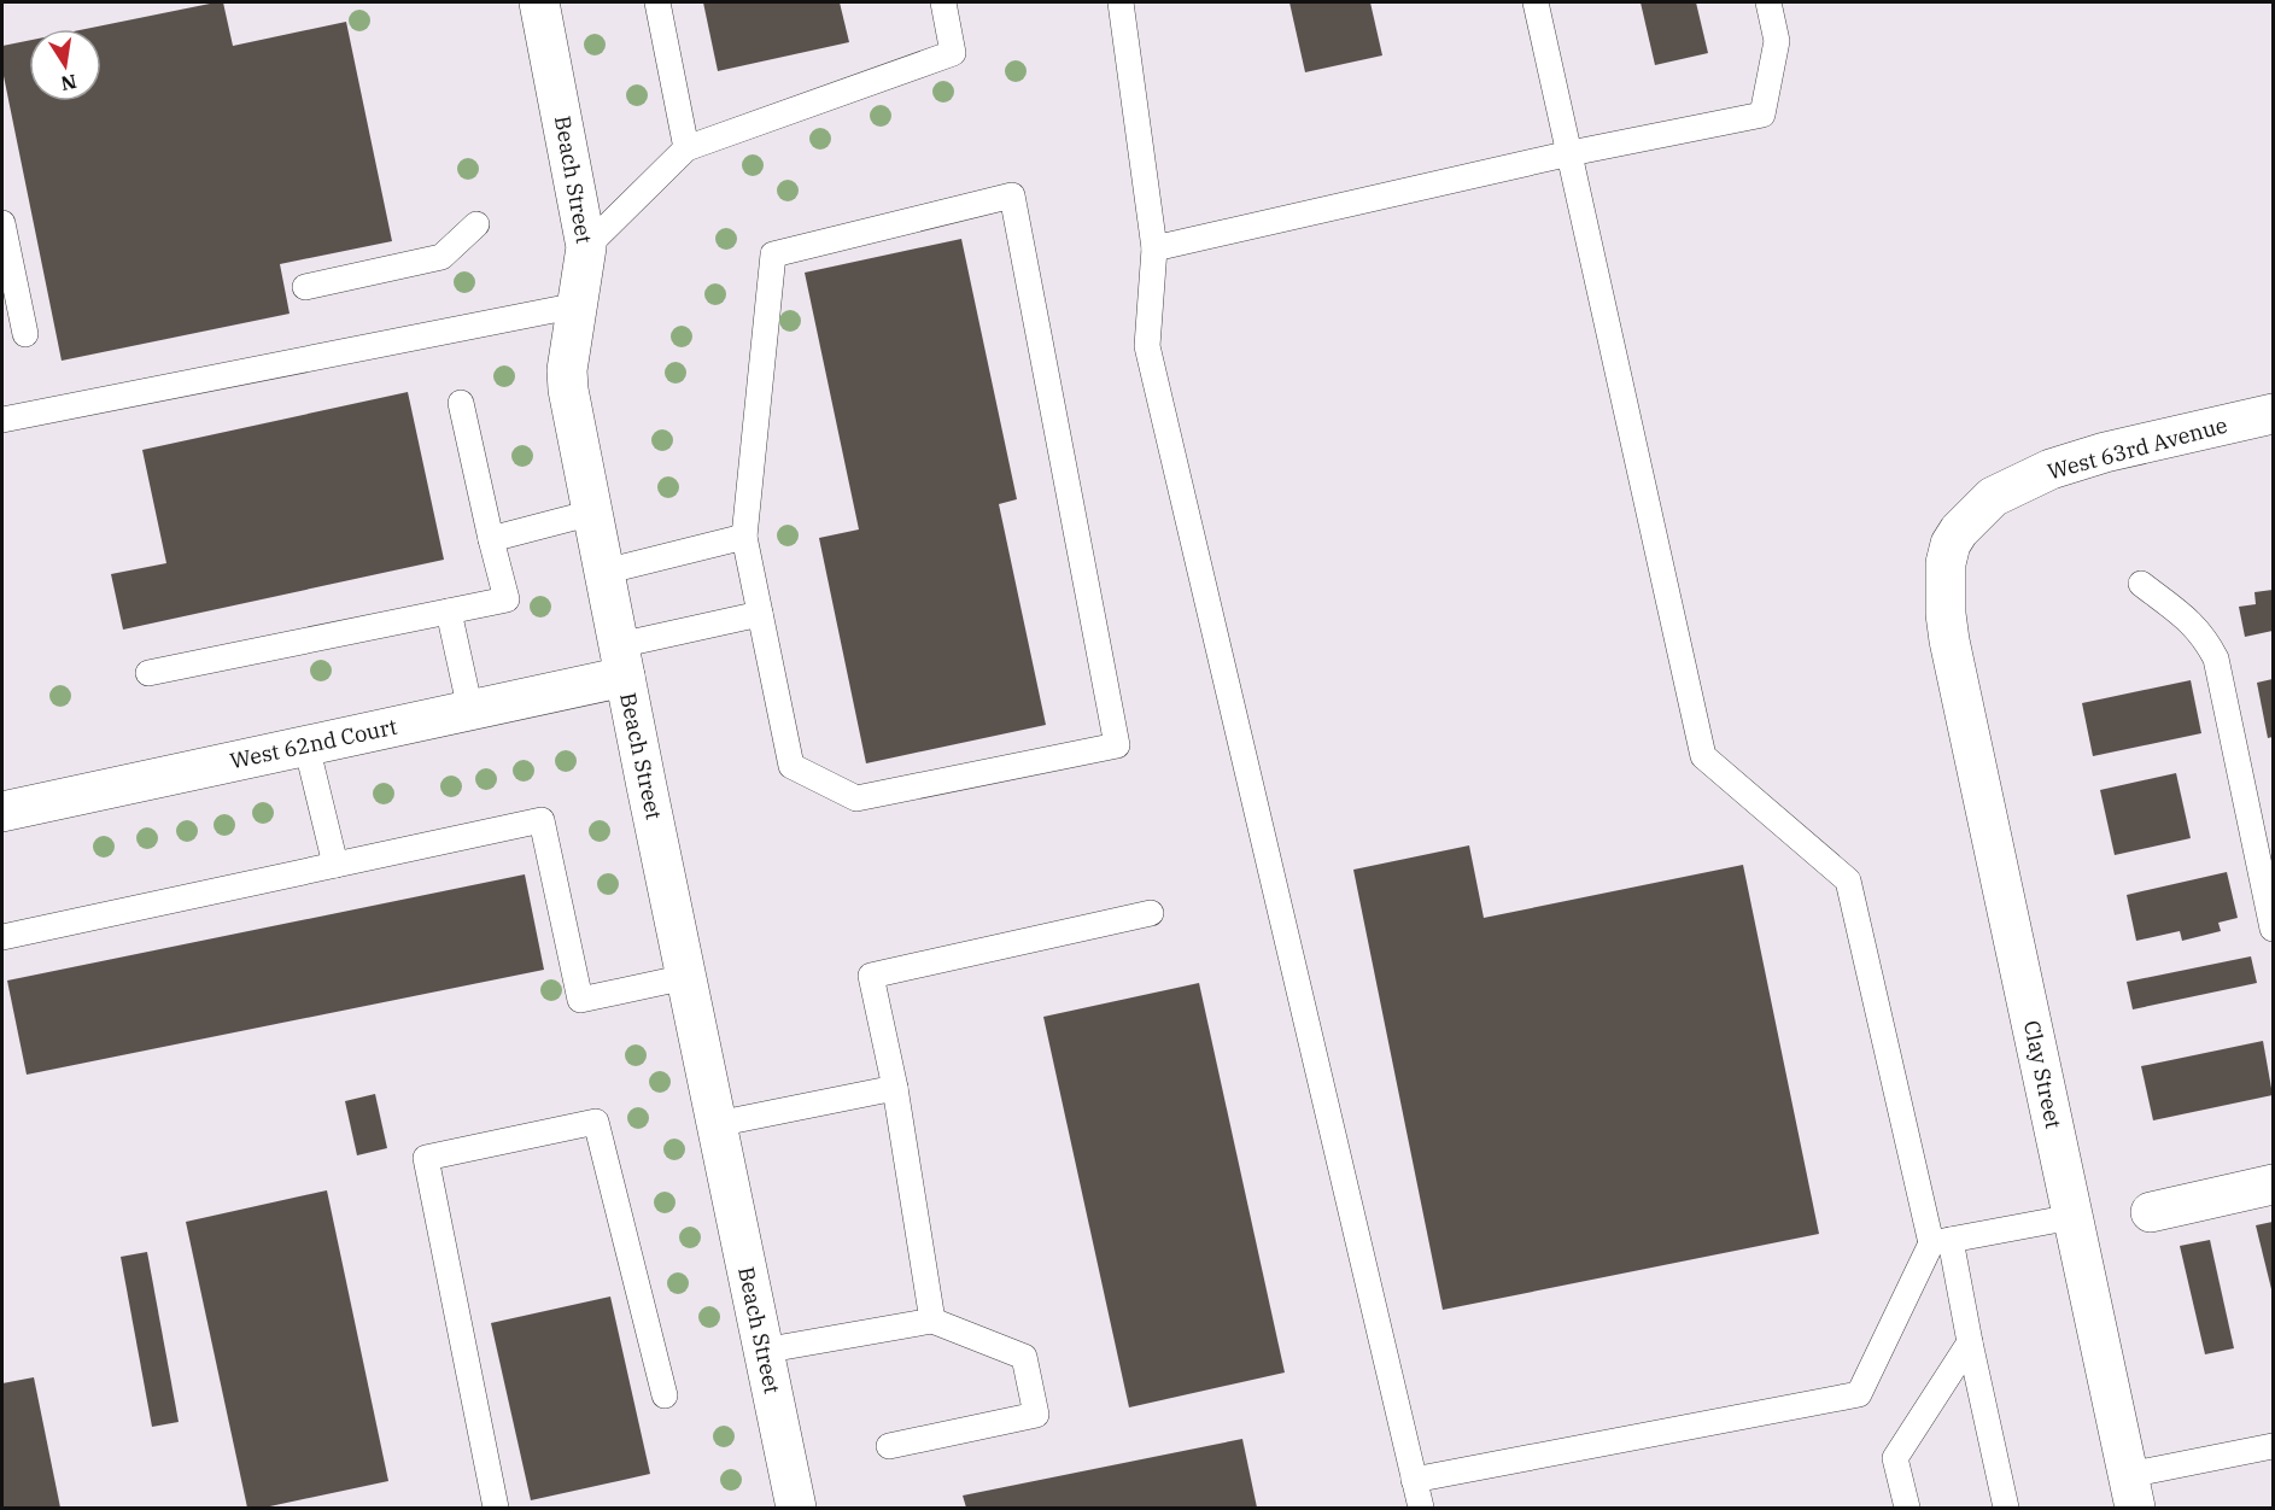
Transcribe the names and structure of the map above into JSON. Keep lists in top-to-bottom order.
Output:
{
  "streets": {
    "street": [
      "Beach Street",
      "West 63rd Avenue",
      "West 62nd Court",
      "Clay Street"
    ]
  },
  "crossings": [
    ["Beach Street", "West 62nd Court"],
    ["West 63rd Avenue", "Clay Street"]
  ],
  "north": "bottom"
}
